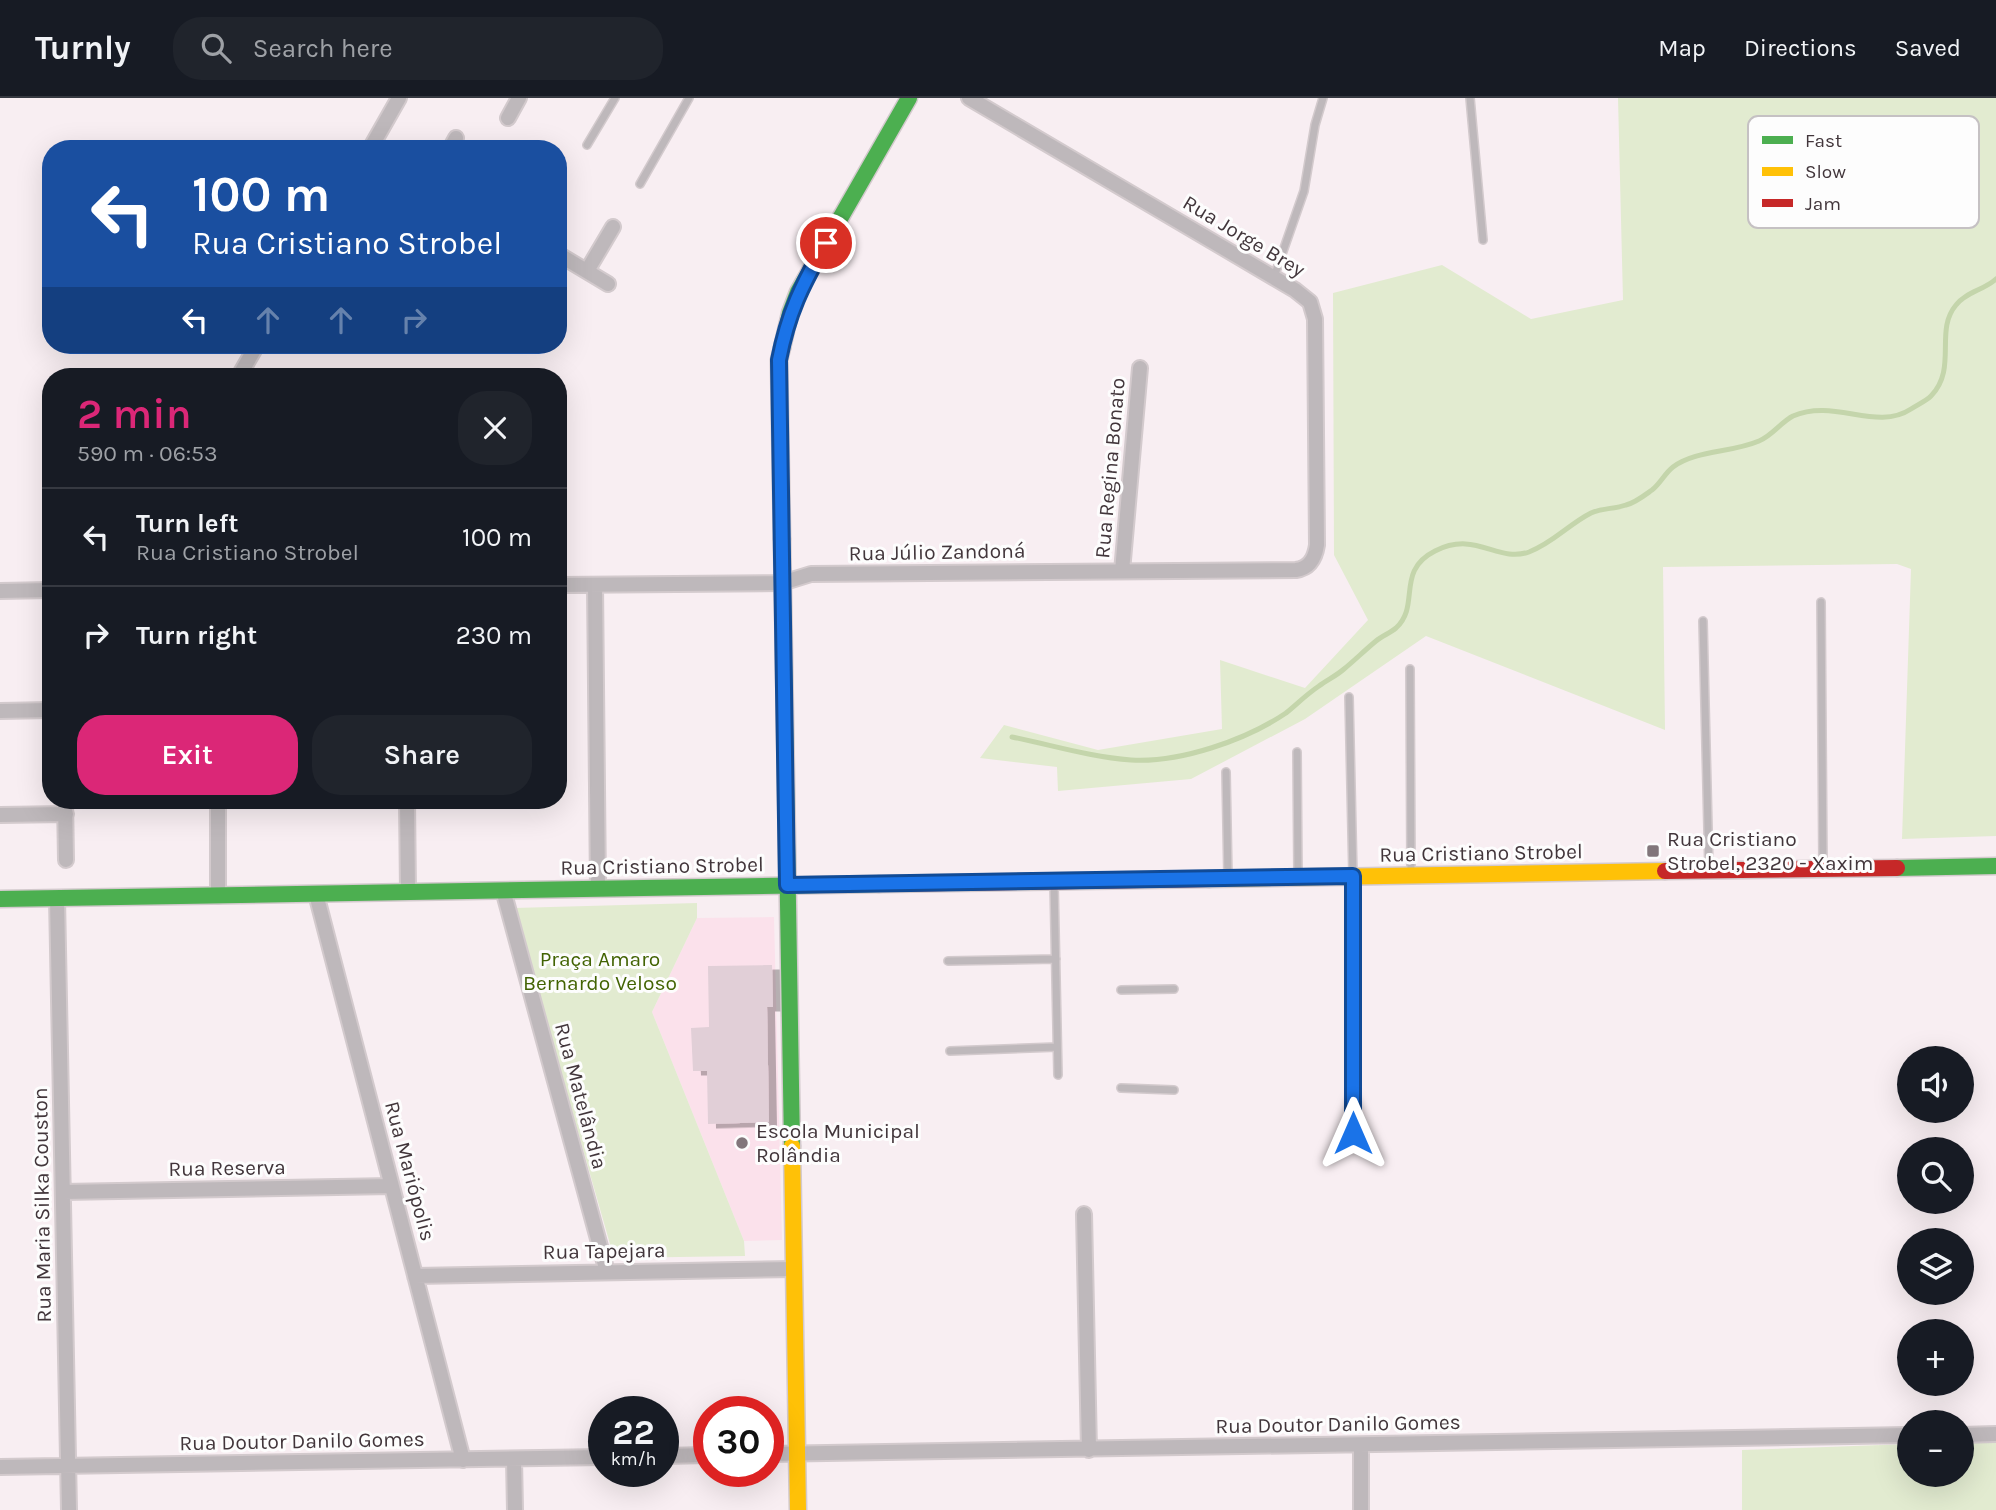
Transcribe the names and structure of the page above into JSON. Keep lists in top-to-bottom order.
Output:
{
  "streets": {
    "main road": ["Rua Cristiano Strobel"],
    "street": [
      "Rua Jorge Brey",
      "Rua Regina Bonato",
      "Rua Júlio Zandoná",
      "Rua Matelândia",
      "Rua Reserva",
      "Rua Mariópolis",
      "Rua Maria Silka Couston",
      "Rua Tapejara",
      "Rua Doutor Danilo Gomes"
    ]
  },
  "crossings": [
    ["Rua Jorge Brey", "Rua Júlio Zandoná"],
    ["Rua Regina Bonato", "Rua Júlio Zandoná"],
    ["Rua Cristiano Strobel", "Rua Matelândia"],
    ["Rua Cristiano Strobel", "Rua Mariópolis"],
    ["Rua Cristiano Strobel", "Rua Maria Silka Couston"],
    ["Rua Matelândia", "Rua Tapejara"],
    ["Rua Reserva", "Rua Mariópolis"],
    ["Rua Reserva", "Rua Maria Silka Couston"],
    ["Rua Mariópolis", "Rua Tapejara"],
    ["Rua Mariópolis", "Rua Doutor Danilo Gomes"],
    ["Rua Maria Silka Couston", "Rua Doutor Danilo Gomes"]
  ],
  "parks": ["Praça Amaro Bernardo Veloso"],
  "places": {
    "transit": ["Rua Cristiano Strobel, 2320 - Xaxim"],
    "other": ["Escola Municipal Rolândia"]
  },
  "legend": ["Fast", "Slow", "Jam"],
  "page": {
    "header": "Turnly",
    "search": "Search here",
    "nav": ["Map", "Directions", "Saved"],
    "turn": ["100 m", "Rua Cristiano Strobel"],
    "heading": ["2 min", "590 m · 06:53"],
    "list": [
      {
        "name": "Turn left",
        "note": "Rua Cristiano Strobel",
        "value": "100 m"
      },
      {
        "name": "Turn right",
        "value": "230 m"
      }
    ],
    "buttons": ["Exit", "Share"],
    "map_buttons": ["+", "−"],
    "speed": "22 km/h",
    "limit": "30"
  }
}
